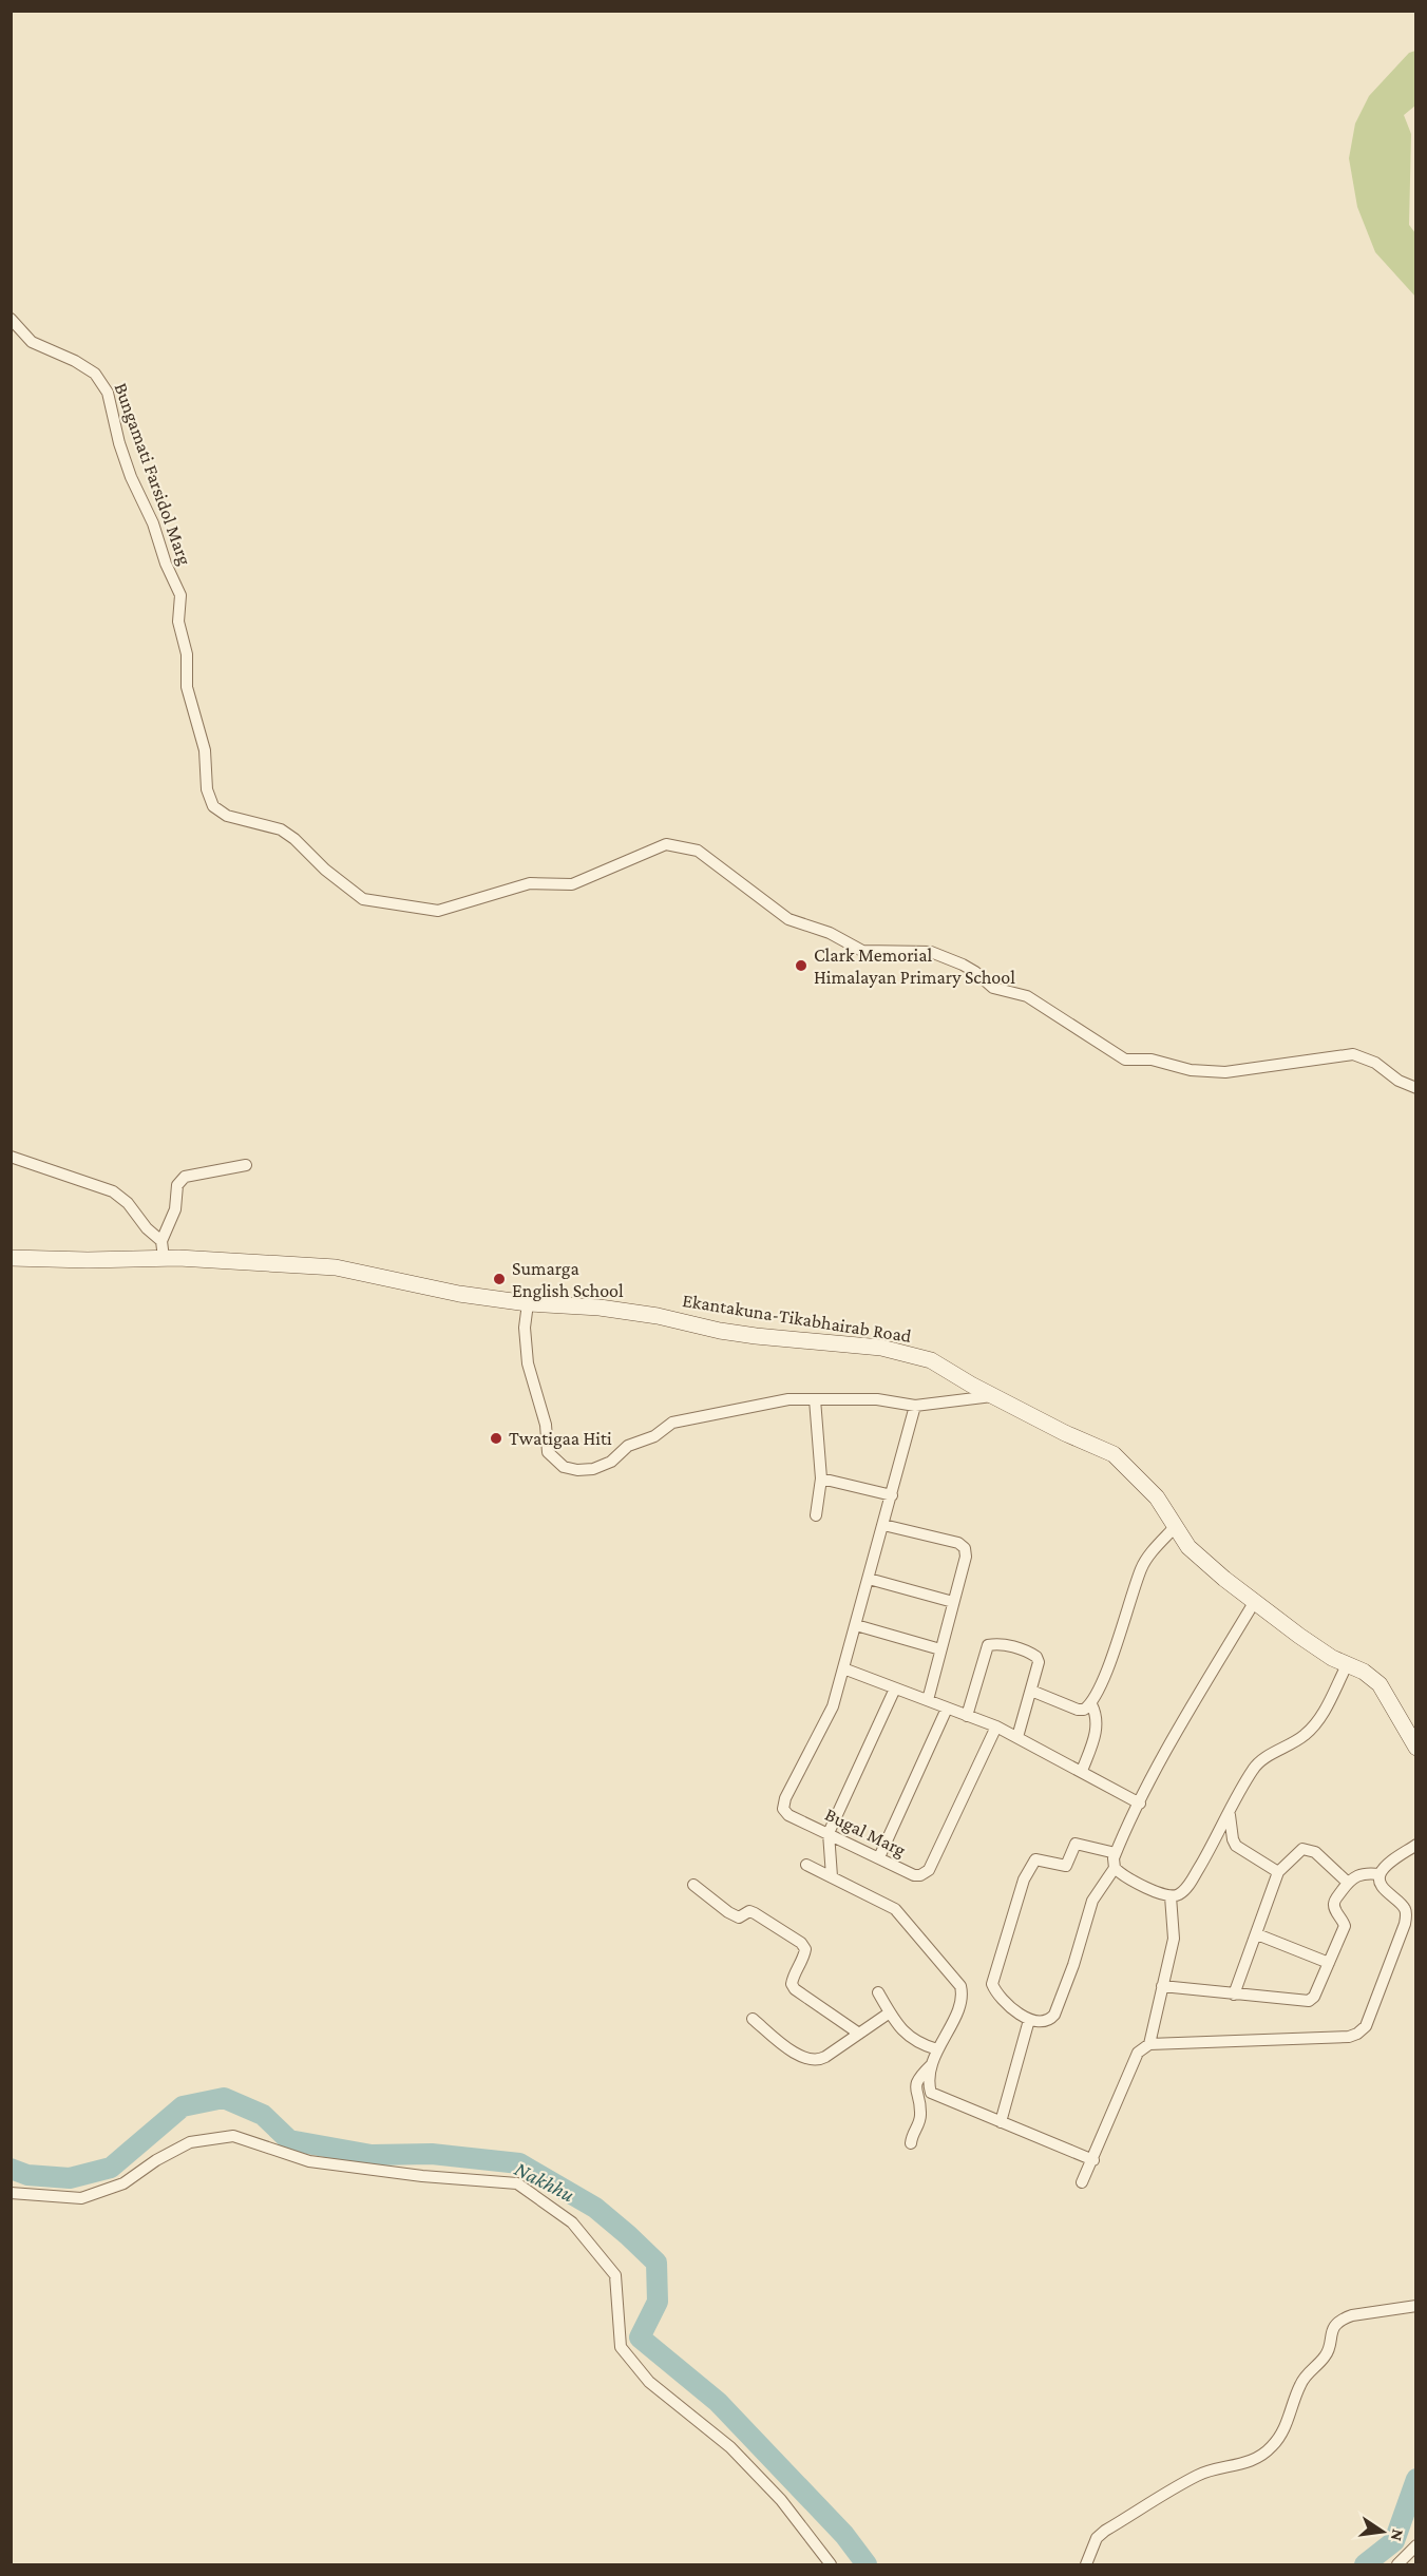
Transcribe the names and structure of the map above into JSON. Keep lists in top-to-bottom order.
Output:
{
  "streets": {
    "main road": ["Ekantakuna-Tikabhairab Road"],
    "street": ["Bungamati Farsidol Marg", "Bugal Marg"]
  },
  "water": ["Nakhhu"],
  "places": ["Clark Memorial Himalayan Primary School", "Sumarga English School", "Twatigaa Hiti"],
  "north": "right"
}
